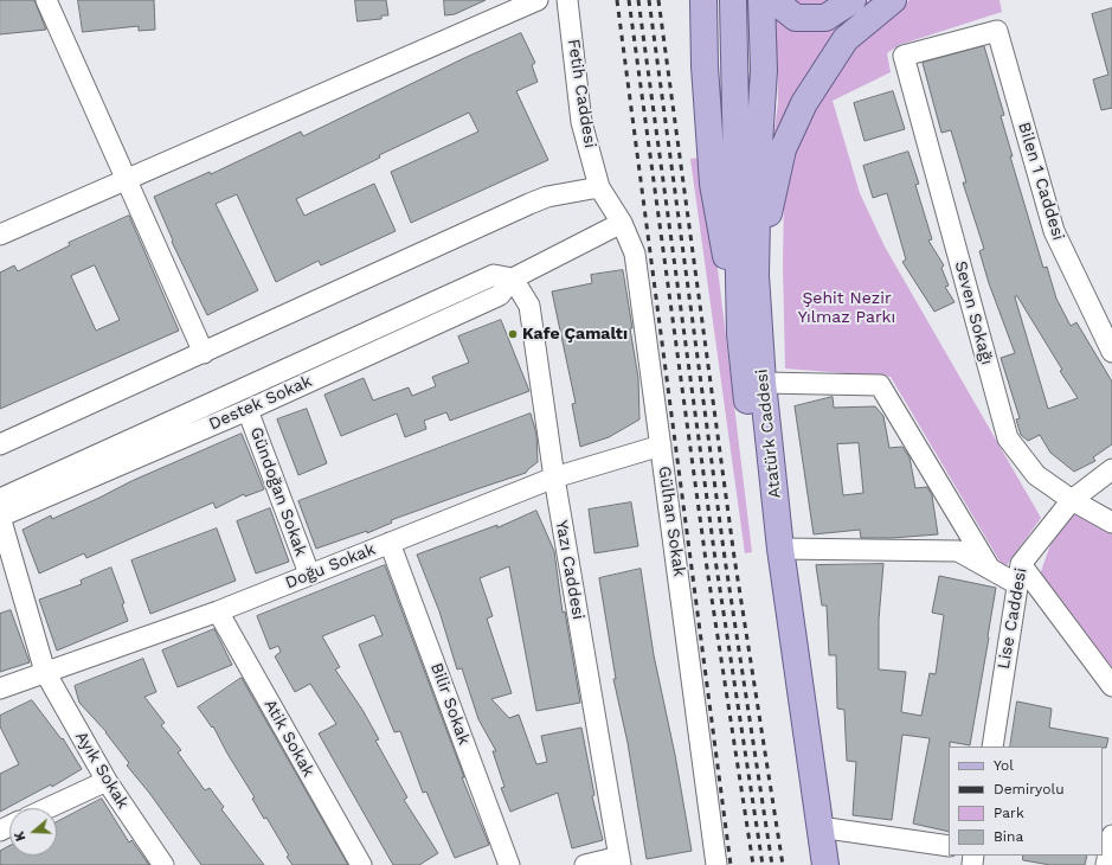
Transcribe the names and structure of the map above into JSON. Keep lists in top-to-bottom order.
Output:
{
  "streets": {
    "main road": ["Atatürk Caddesi"],
    "street": [
      "Fetih Caddesi",
      "Bilen 1 Caddesi",
      "Seven Sokağı",
      "Destek Sokak",
      "Gündoğan Sokak",
      "Gülhan Sokak",
      "Doğu Sokak",
      "Yazı Caddesi",
      "Lise Caddesi",
      "Bilir Sokak",
      "Atik Sokak",
      "Ayık Sokak"
    ]
  },
  "crossings": [
    ["Fetih Caddesi", "Gülhan Sokak"],
    ["Bilen 1 Caddesi", "Seven Sokağı"],
    ["Seven Sokağı", "Lise Caddesi"],
    ["Destek Sokak", "Gündoğan Sokak"],
    ["Destek Sokak", "Gülhan Sokak"],
    ["Destek Sokak", "Yazı Caddesi"],
    ["Destek Sokak", "Ayık Sokak"],
    ["Gündoğan Sokak", "Doğu Sokak"],
    ["Gülhan Sokak", "Doğu Sokak"],
    ["Doğu Sokak", "Yazı Caddesi"],
    ["Doğu Sokak", "Bilir Sokak"],
    ["Doğu Sokak", "Atik Sokak"],
    ["Doğu Sokak", "Ayık Sokak"]
  ],
  "parks": ["Şehit Nezir Yılmaz Parkı"],
  "places": ["Kafe Çamaltı"],
  "legend": [
    "Yol",
    "Demiryolu",
    "Park",
    "Bina"
  ],
  "north": "left"
}
